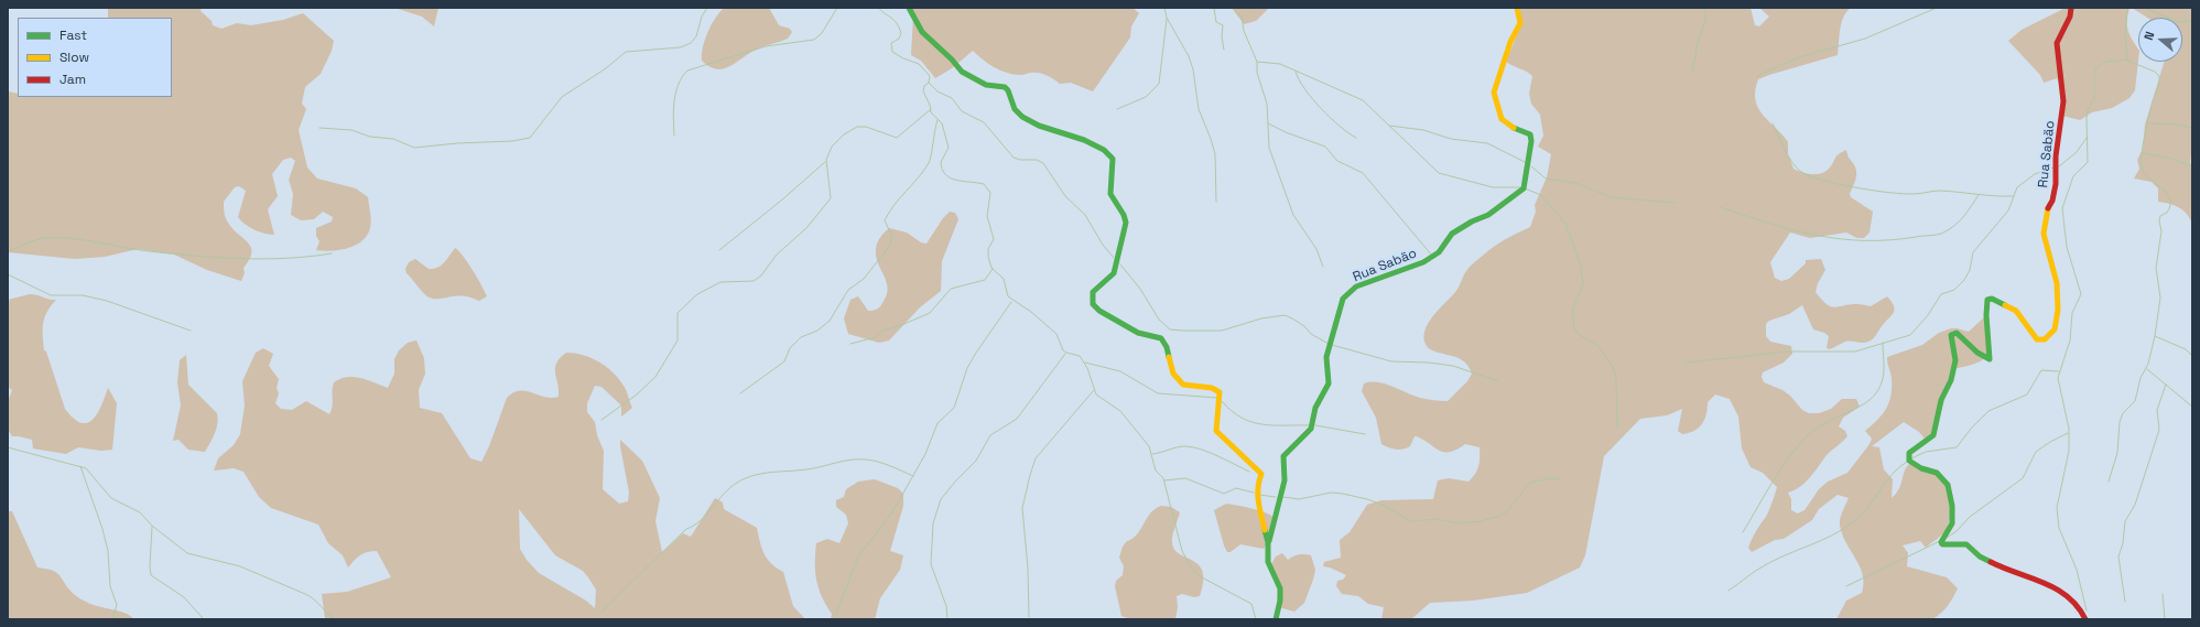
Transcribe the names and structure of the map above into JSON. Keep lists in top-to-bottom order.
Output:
{
  "streets": {
    "street": ["Rua Sabäo"]
  },
  "legend": ["Fast", "Slow", "Jam"],
  "north": "left"
}
